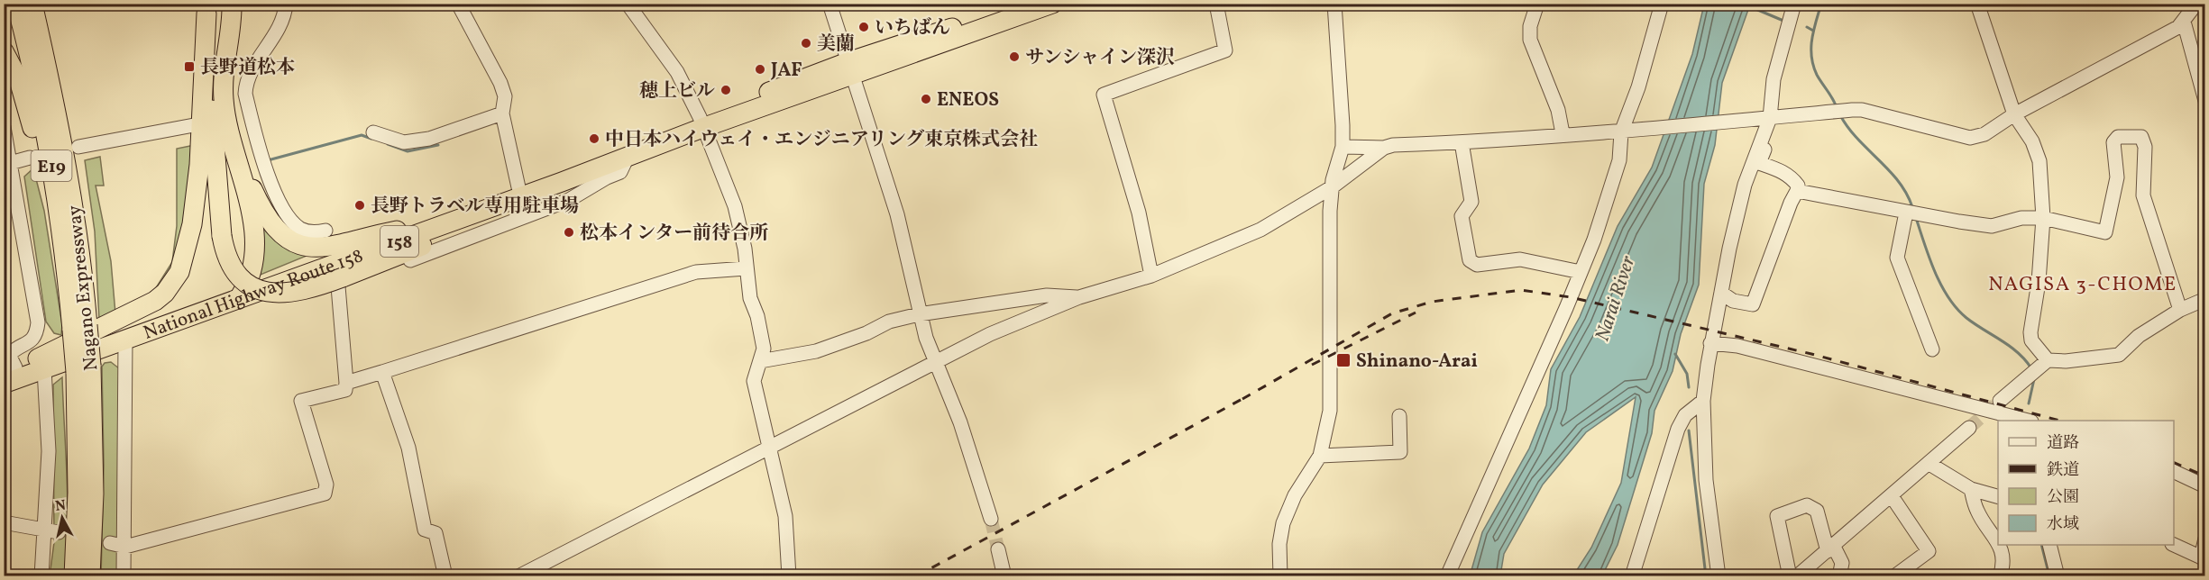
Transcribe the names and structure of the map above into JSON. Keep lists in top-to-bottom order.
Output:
{
  "streets": {
    "highway": [
      "E19",
      "158",
      "Nagano Expressway",
      "National Highway Route 158"
    ]
  },
  "districts": ["NAGISA 3-CHOME"],
  "water": ["Narai River"],
  "places": {
    "other": [
      "いちばん",
      "美蘭",
      "サンシャイン深沢",
      "JAF",
      "穂上ビル",
      "ENEOS",
      "中日本ハイウェイ・エンジニアリング東京株式会社",
      "長野トラベル専用駐車場",
      "松本インター前待合所"
    ],
    "transit": ["長野道松本", "Shinano-Arai"]
  },
  "legend": [
    "道路",
    "鉄道",
    "公園",
    "水域"
  ],
  "north": "top"
}
